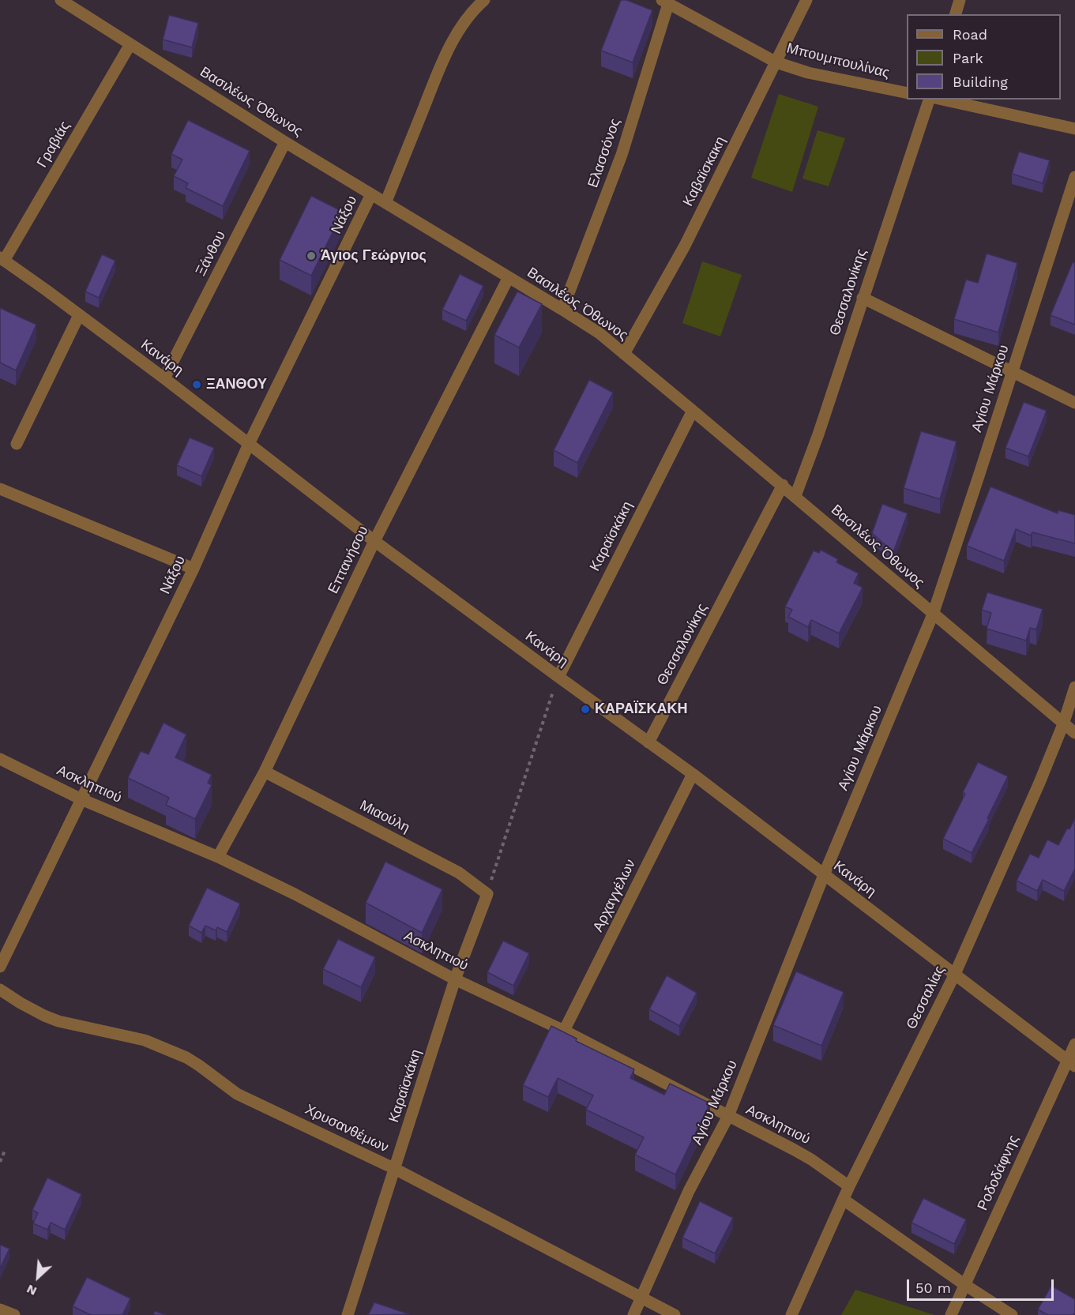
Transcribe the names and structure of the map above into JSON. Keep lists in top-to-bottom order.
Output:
{
  "streets": {
    "street": [
      "Μπουμπουλίνας",
      "Βασιλέως Όθωνος",
      "Γραβιάς",
      "Ελασσόνος",
      "Καβαϊσκακη",
      "Νάξου",
      "Ξάνθου",
      "Θεσσαλονίκης",
      "Κανάρη",
      "Αγίου Μάρκου",
      "Καραϊσκάκη",
      "Επτανήσου",
      "Ασκληπιού",
      "Μιαούλη",
      "Αρχαγγέλων",
      "Θεσσαλίας",
      "Χρυσανθέμων",
      "Ροδοδάφνης"
    ]
  },
  "crossings": [
    ["Μπουμπουλίνας", "Ελασσόνος"],
    ["Μπουμπουλίνας", "Καβαϊσκακη"],
    ["Βασιλέως Όθωνος", "Γραβιάς"],
    ["Βασιλέως Όθωνος", "Ελασσόνος"],
    ["Βασιλέως Όθωνος", "Καβαϊσκακη"],
    ["Βασιλέως Όθωνος", "Νάξου"],
    ["Βασιλέως Όθωνος", "Ξάνθου"],
    ["Βασιλέως Όθωνος", "Θεσσαλονίκης"],
    ["Βασιλέως Όθωνος", "Αγίου Μάρκου"],
    ["Βασιλέως Όθωνος", "Καραϊσκάκη"],
    ["Βασιλέως Όθωνος", "Επτανήσου"],
    ["Βασιλέως Όθωνος", "Θεσσαλίας"],
    ["Γραβιάς", "Κανάρη"],
    ["Νάξου", "Κανάρη"],
    ["Νάξου", "Ασκληπιού"],
    ["Ξάνθου", "Κανάρη"],
    ["Θεσσαλονίκης", "Κανάρη"],
    ["Κανάρη", "Αγίου Μάρκου"],
    ["Κανάρη", "Καραϊσκάκη"],
    ["Κανάρη", "Επτανήσου"],
    ["Κανάρη", "Αρχαγγέλων"],
    ["Κανάρη", "Θεσσαλίας"],
    ["Κανάρη", "Ροδοδάφνης"],
    ["Αγίου Μάρκου", "Ασκληπιού"],
    ["Αγίου Μάρκου", "Χρυσανθέμων"],
    ["Καραϊσκάκη", "Ασκληπιού"],
    ["Καραϊσκάκη", "Μιαούλη"],
    ["Καραϊσκάκη", "Χρυσανθέμων"],
    ["Επτανήσου", "Ασκληπιού"],
    ["Επτανήσου", "Μιαούλη"],
    ["Ασκληπιού", "Αρχαγγέλων"],
    ["Ασκληπιού", "Θεσσαλίας"]
  ],
  "places": ["Άγιος Γεώργιος", "ΞΑΝΘΟΥ", "ΚΑΡΑΪΣΚΑΚΗ"],
  "legend": ["Road", "Park", "Building"],
  "scale_bar": "50 m",
  "north": "bottom left"
}
